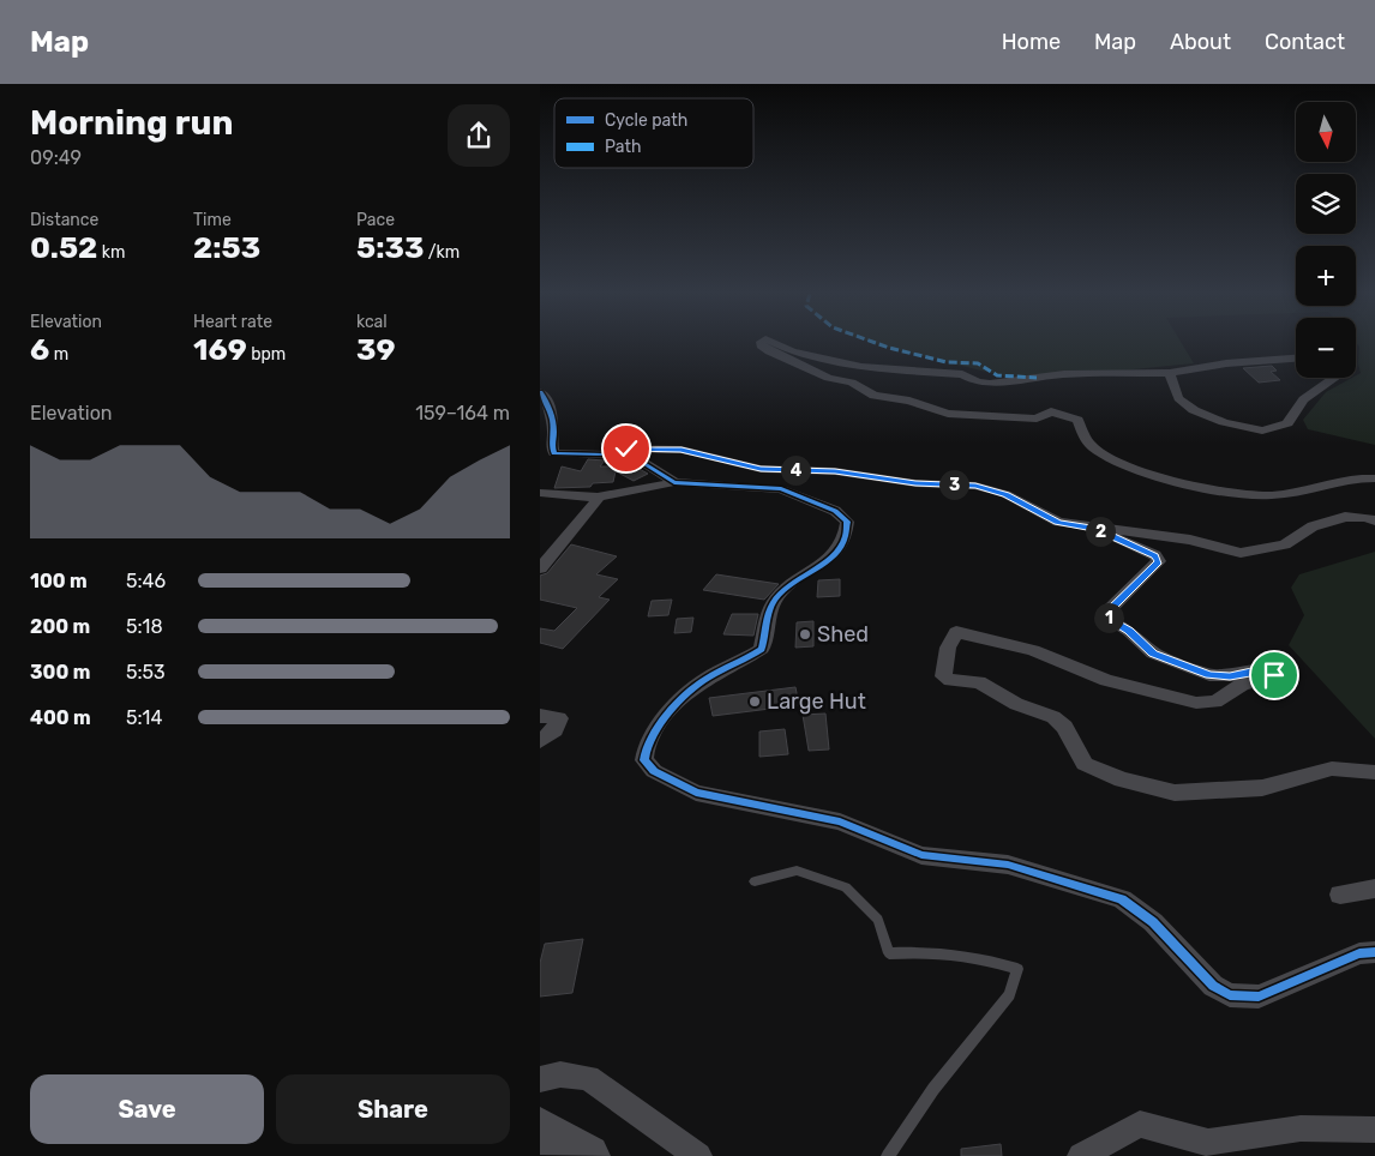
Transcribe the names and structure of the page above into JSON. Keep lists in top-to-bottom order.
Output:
{
  "places": ["Shed", "Large Hut"],
  "legend": ["Cycle path", "Path"],
  "north": "bottom",
  "page": {
    "header": "Map",
    "nav": [
      "Home",
      "Map",
      "About",
      "Contact"
    ],
    "heading": ["Morning run", "09:49"],
    "map_buttons": ["+", "−"],
    "stats": [
      ["Distance", "0.52 km"],
      ["Time", "2:53"],
      ["Pace", "5:33 /km"],
      ["Elevation", "6 m"],
      ["Heart rate", "169 bpm"],
      ["kcal", "39"]
    ],
    "chart": ["Elevation", "159–164 m"],
    "pins": [
      "4",
      "3",
      "2",
      "1"
    ],
    "list": [
      {
        "name": "100 m",
        "note": "5:46"
      },
      {
        "name": "200 m",
        "note": "5:18"
      },
      {
        "name": "300 m",
        "note": "5:53"
      },
      {
        "name": "400 m",
        "note": "5:14"
      }
    ],
    "buttons": ["Save", "Share"]
  }
}
